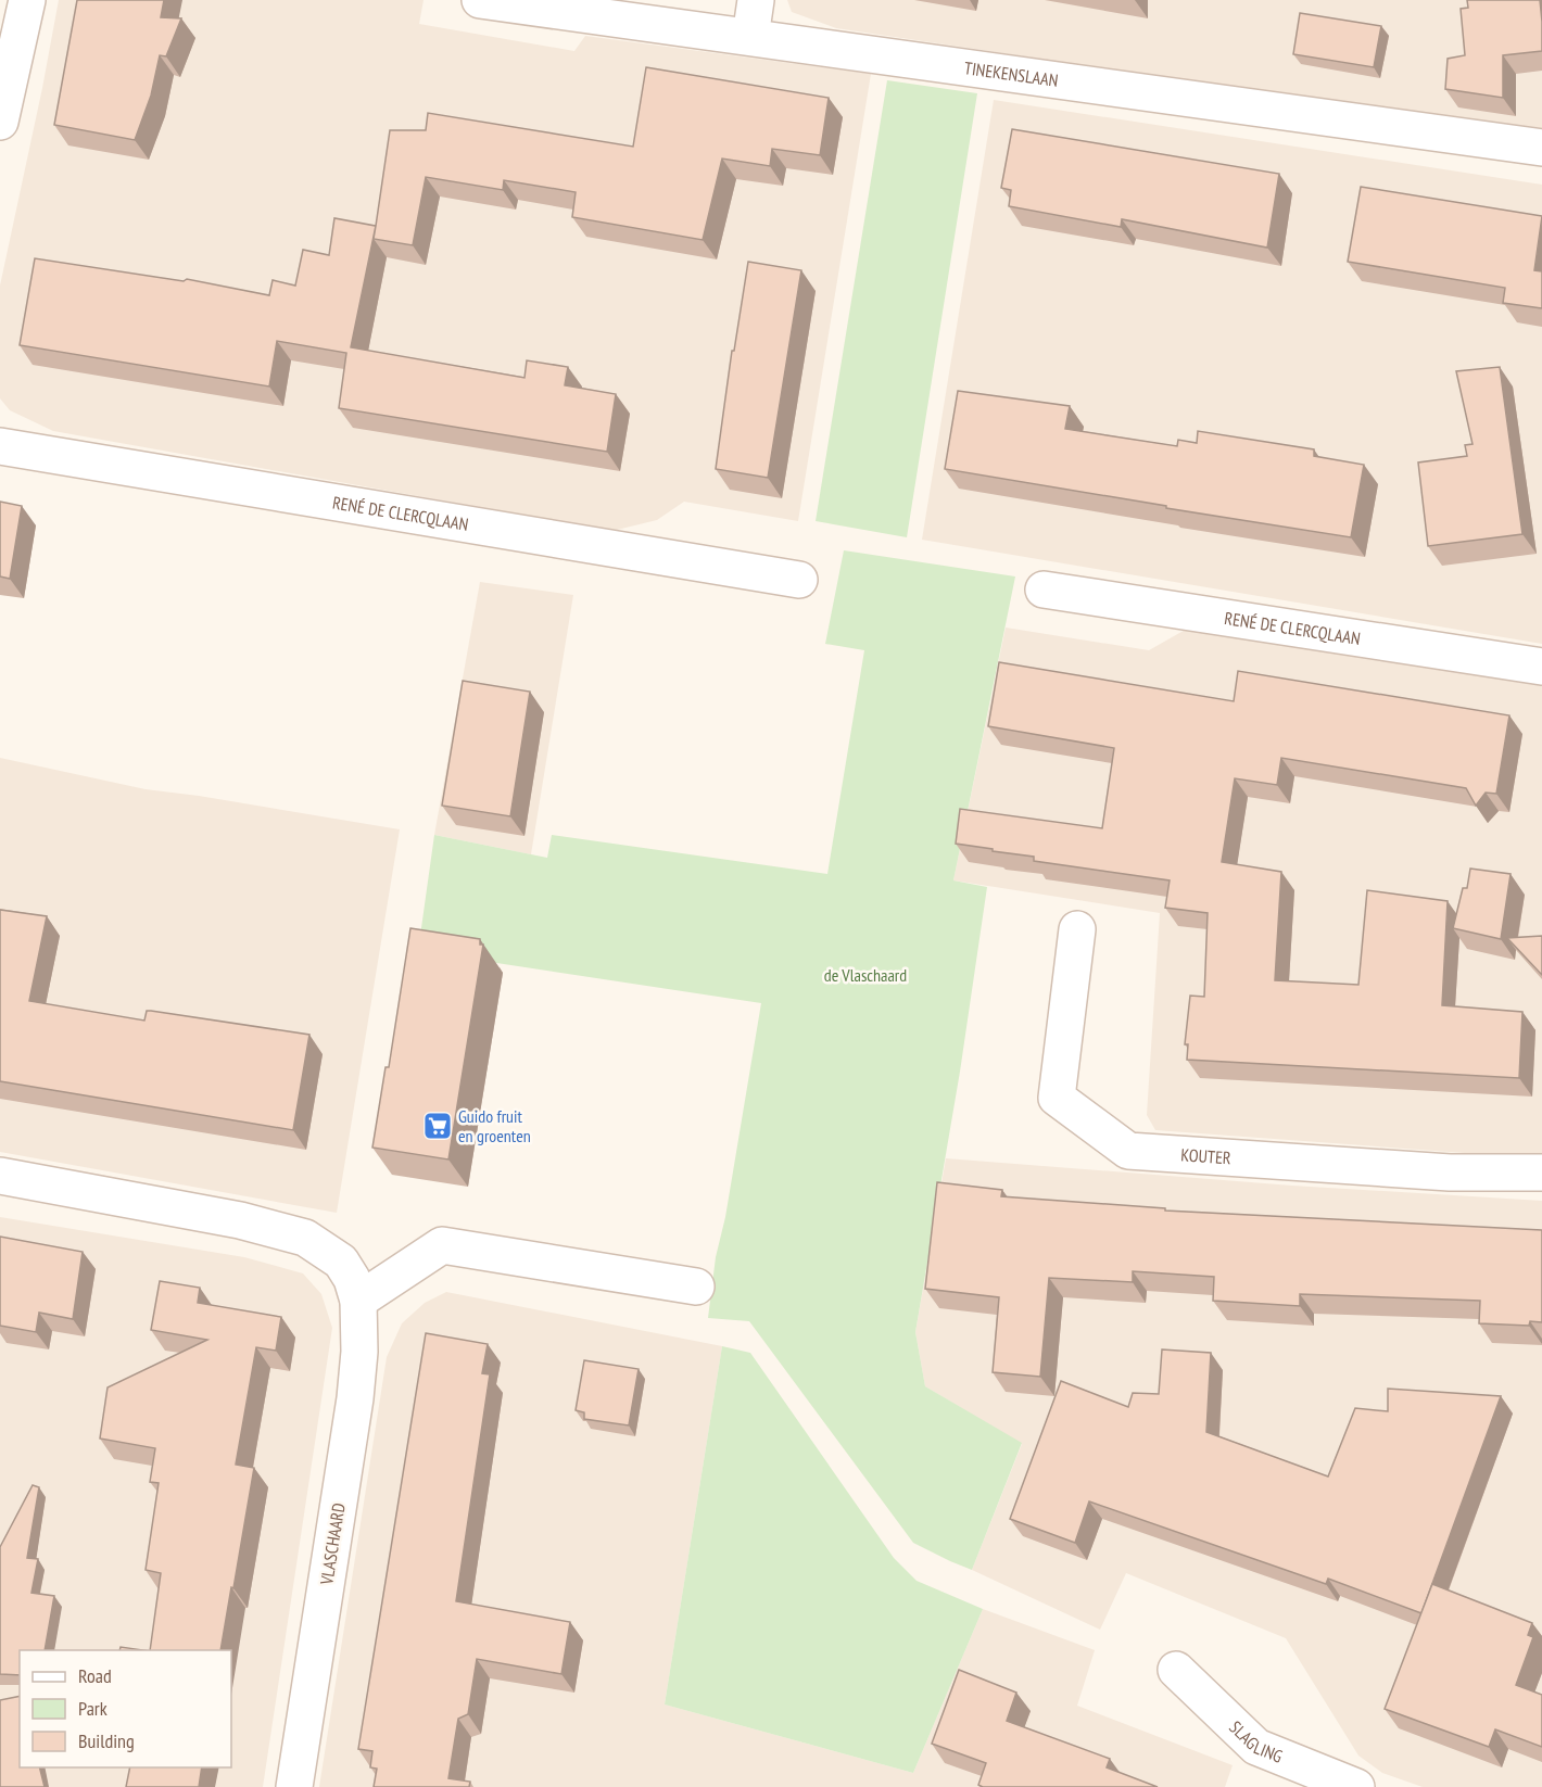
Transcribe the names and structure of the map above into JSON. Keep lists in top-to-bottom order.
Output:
{
  "streets": {
    "street": [
      "TINEKENSLAAN",
      "RENÉ DE CLERCQLAAN",
      "KOUTER",
      "VLASCHAARD",
      "SLAGLING"
    ]
  },
  "parks": ["de Vlaschaard"],
  "places": {
    "supermarket": ["Guido fruit en groenten"]
  },
  "legend": ["Road", "Park", "Building"]
}
